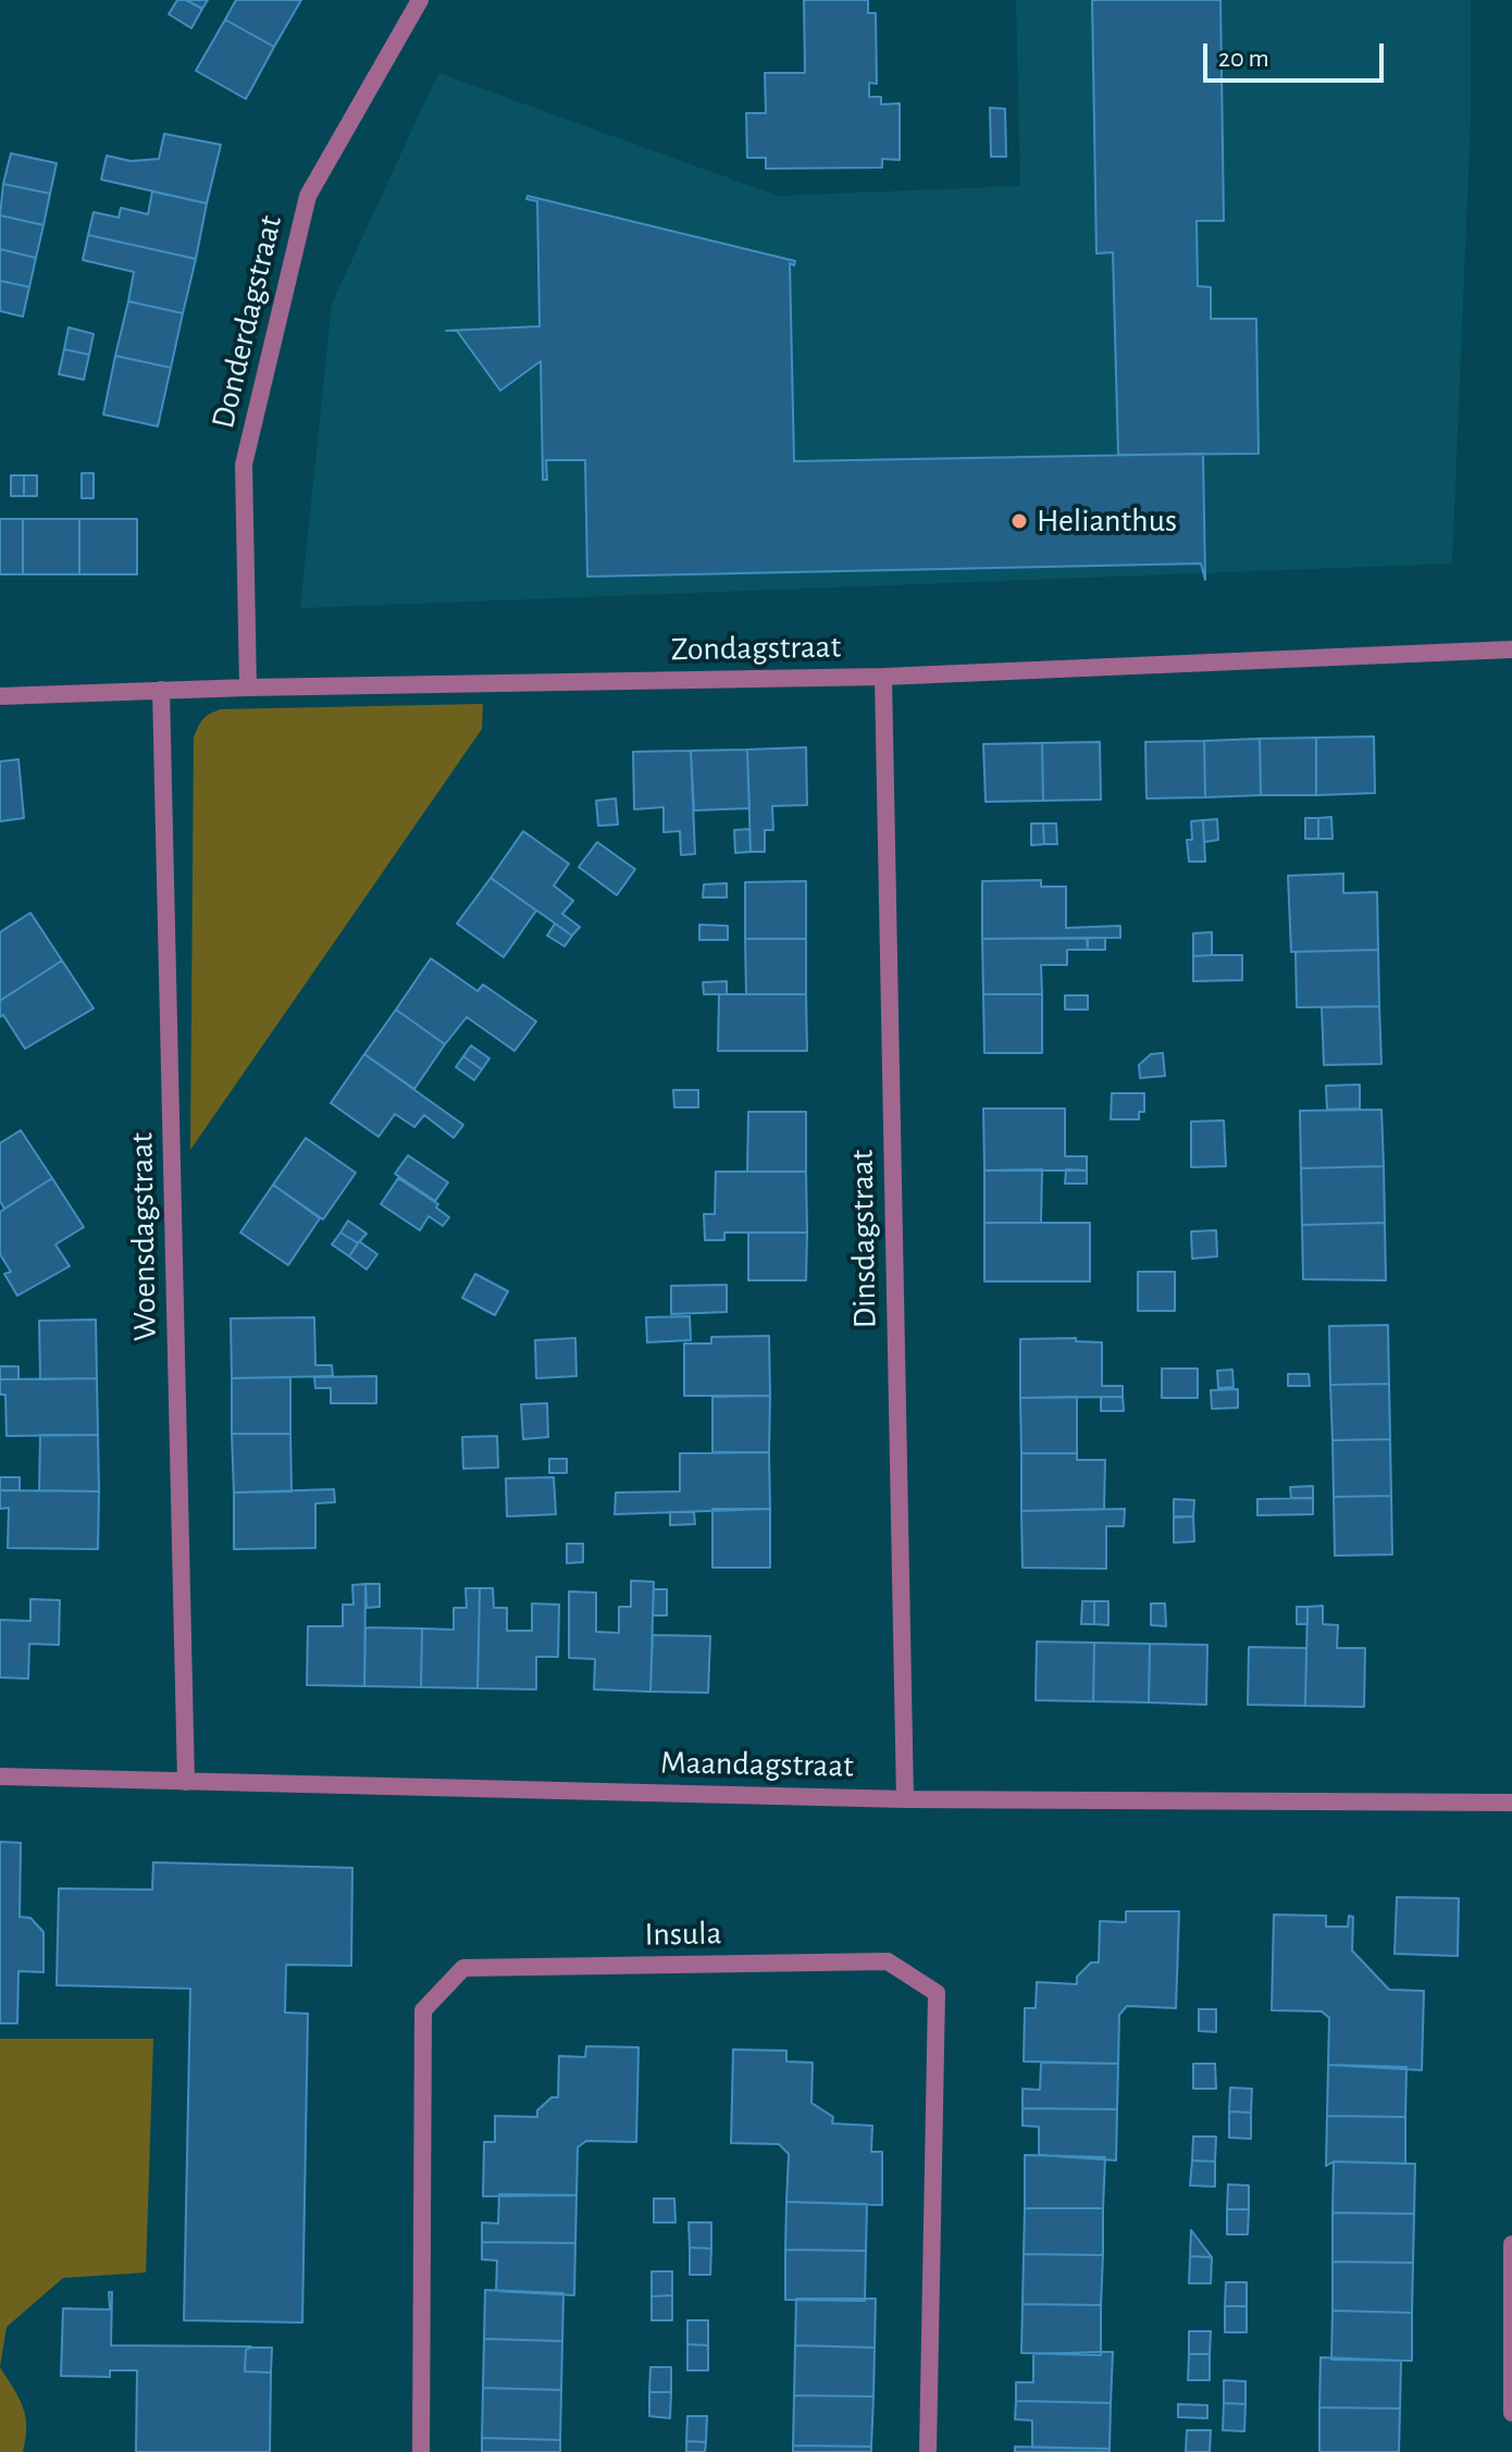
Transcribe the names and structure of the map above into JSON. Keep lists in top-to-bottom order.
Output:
{
  "streets": {
    "street": [
      "Donderdagstraat",
      "Zondagstraat",
      "Woensdagstraat",
      "Dinsdagstraat",
      "Maandagstraat",
      "Insula"
    ]
  },
  "crossings": [
    ["Donderdagstraat", "Zondagstraat"],
    ["Zondagstraat", "Woensdagstraat"],
    ["Zondagstraat", "Dinsdagstraat"],
    ["Woensdagstraat", "Maandagstraat"],
    ["Dinsdagstraat", "Maandagstraat"]
  ],
  "places": ["Helianthus"],
  "scale_bar": "20 m"
}
